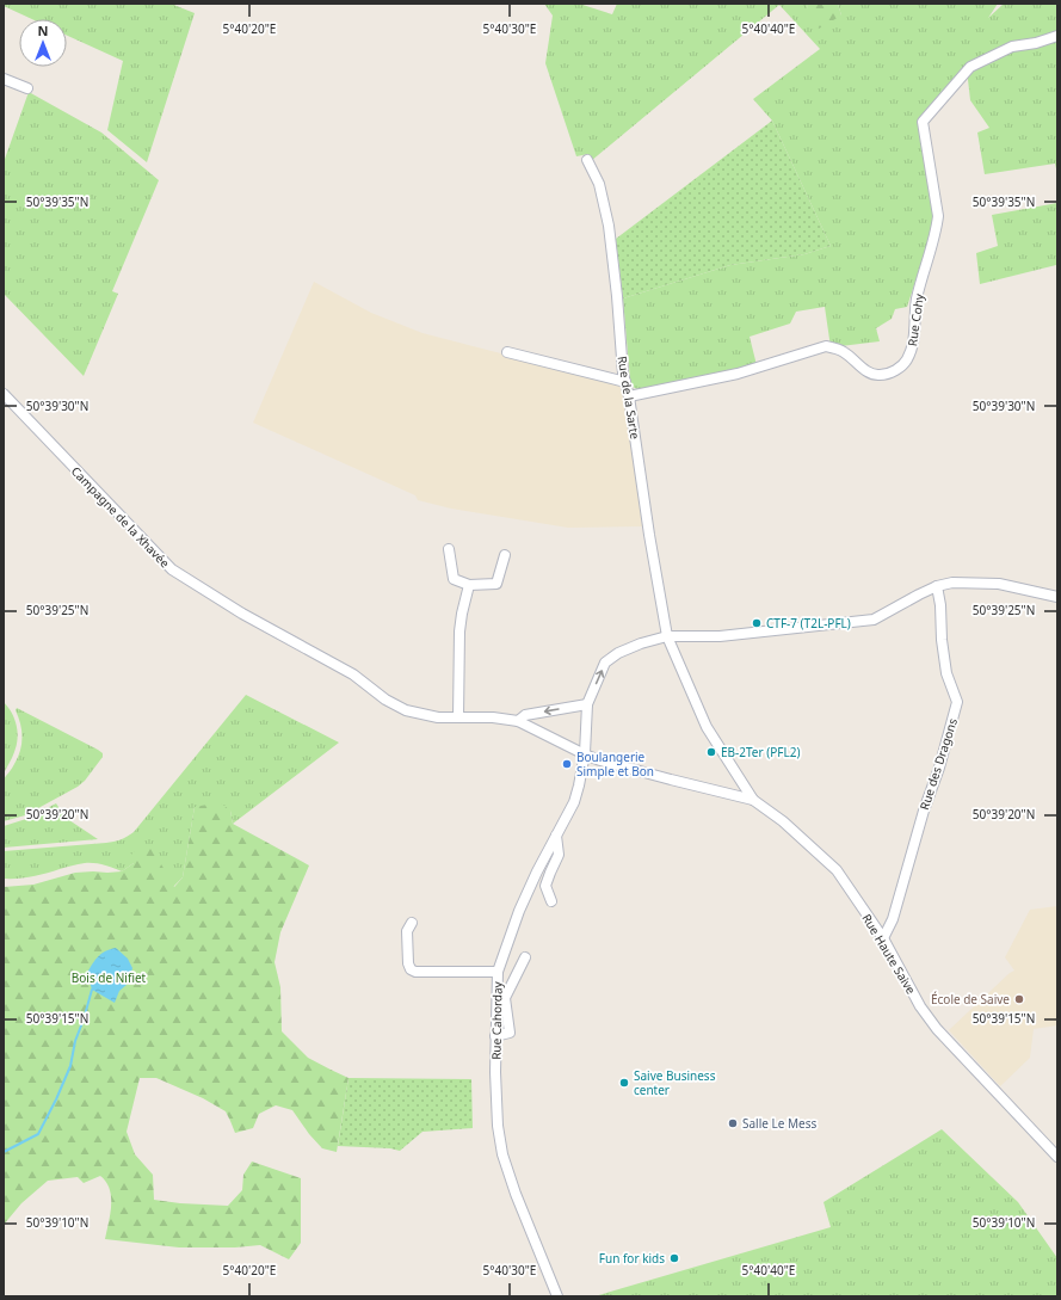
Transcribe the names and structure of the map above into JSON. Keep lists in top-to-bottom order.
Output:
{
  "streets": {
    "street": [
      "Rue Cohy",
      "Rue de la Sarte",
      "Campagne de la Xhavée",
      "Rue des Dragons",
      "Rue Haute Saive",
      "Rue Cahorday"
    ]
  },
  "crossings": [
    ["Rue Cohy", "Rue de la Sarte"],
    ["Rue de la Sarte", "Rue Haute Saive"],
    ["Campagne de la Xhavée", "Rue Haute Saive"],
    ["Rue des Dragons", "Rue Haute Saive"],
    ["Rue Haute Saive", "Rue Cahorday"]
  ],
  "parks": ["Bois de Nifiet"],
  "places": [
    "CTF-7 (T2L-PFL)",
    "EB-2Ter (PFL2)",
    "Boulangerie Simple et Bon",
    "École de Saive",
    "Saive Business center",
    "Salle Le Mess",
    "Fun for kids"
  ],
  "north": "top",
  "coordinates": [
    "5°40'20\"E",
    "5°40'30\"E",
    "5°40'40\"E",
    "50°39'35\"N",
    "50°39'30\"N",
    "50°39'25\"N",
    "50°39'20\"N",
    "50°39'15\"N",
    "50°39'10\"N"
  ]
}
